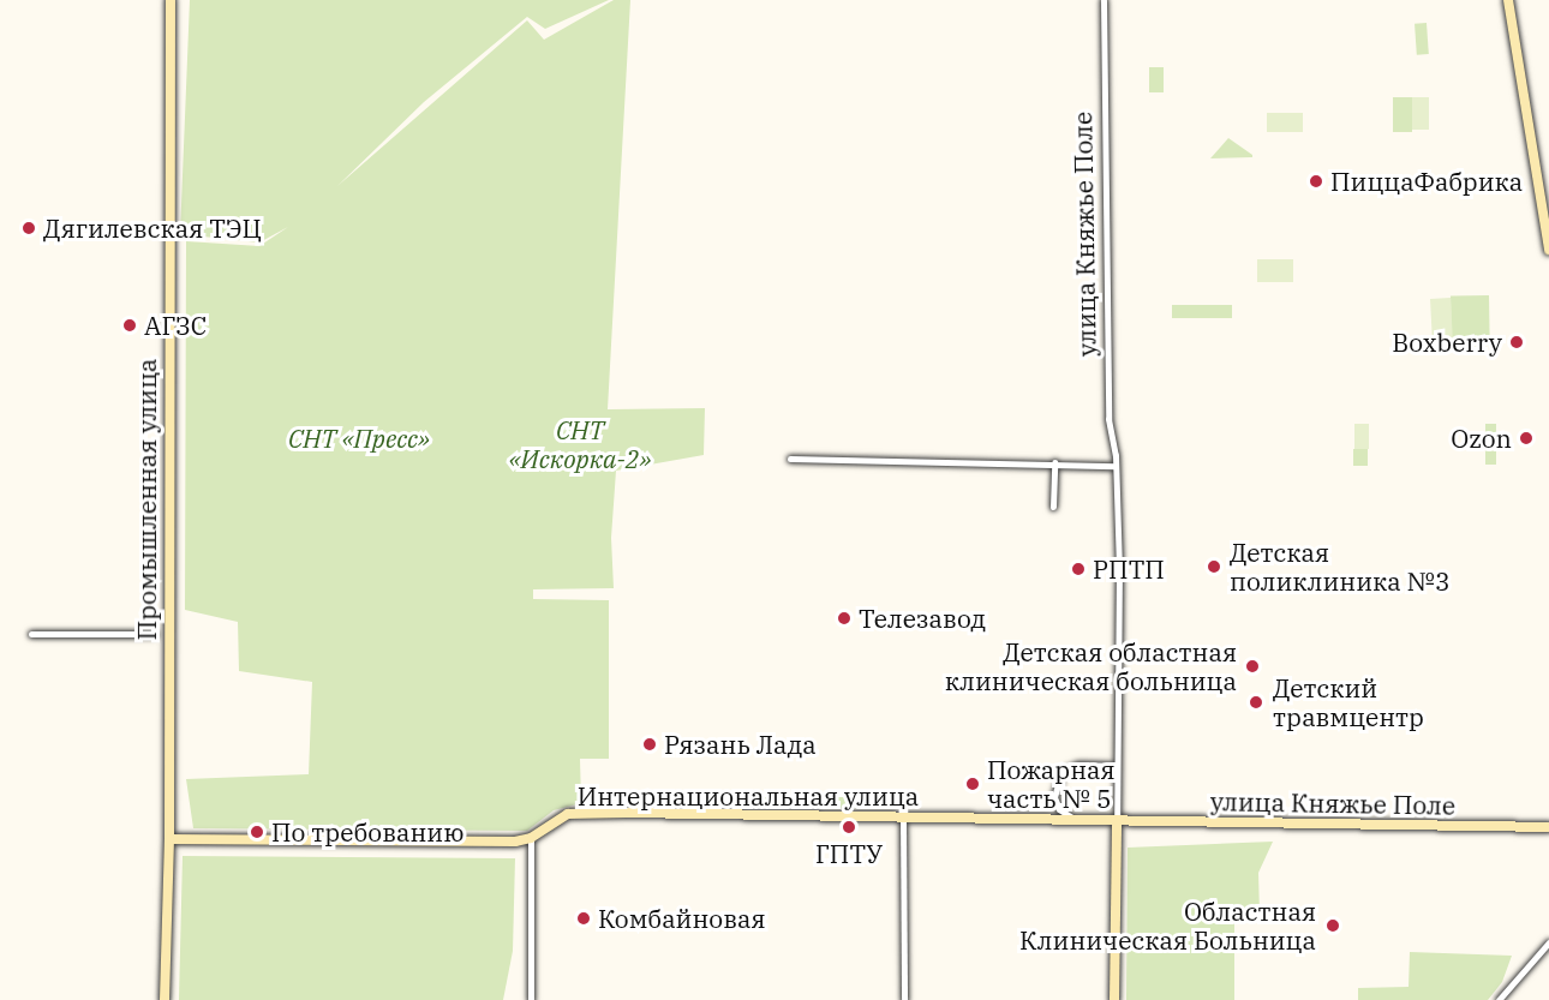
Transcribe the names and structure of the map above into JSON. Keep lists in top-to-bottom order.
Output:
{
  "streets": {
    "street": ["улица Княжье Поле", "Промышленная улица", "Интернациональная улица"]
  },
  "crossings": [
    ["улица Княжье Поле", "Интернациональная улица"],
    ["Промышленная улица", "Интернациональная улица"]
  ],
  "parks": ["СНТ «Искорка-2»", "СНТ «Пресс»"],
  "places": [
    "ПиццаФабрика",
    "Дягилевская ТЭЦ",
    "АГЗС",
    "Boxberry",
    "Ozon",
    "Детская поликлиника №3",
    "РПТП",
    "Телезавод",
    "Детская областная клиническая больница",
    "Детский травмцентр",
    "Рязань Лада",
    "Пожарная часть № 5",
    "ГПТУ",
    "По требованию",
    "Комбайновая",
    "Областная Клиническая Больница"
  ]
}
